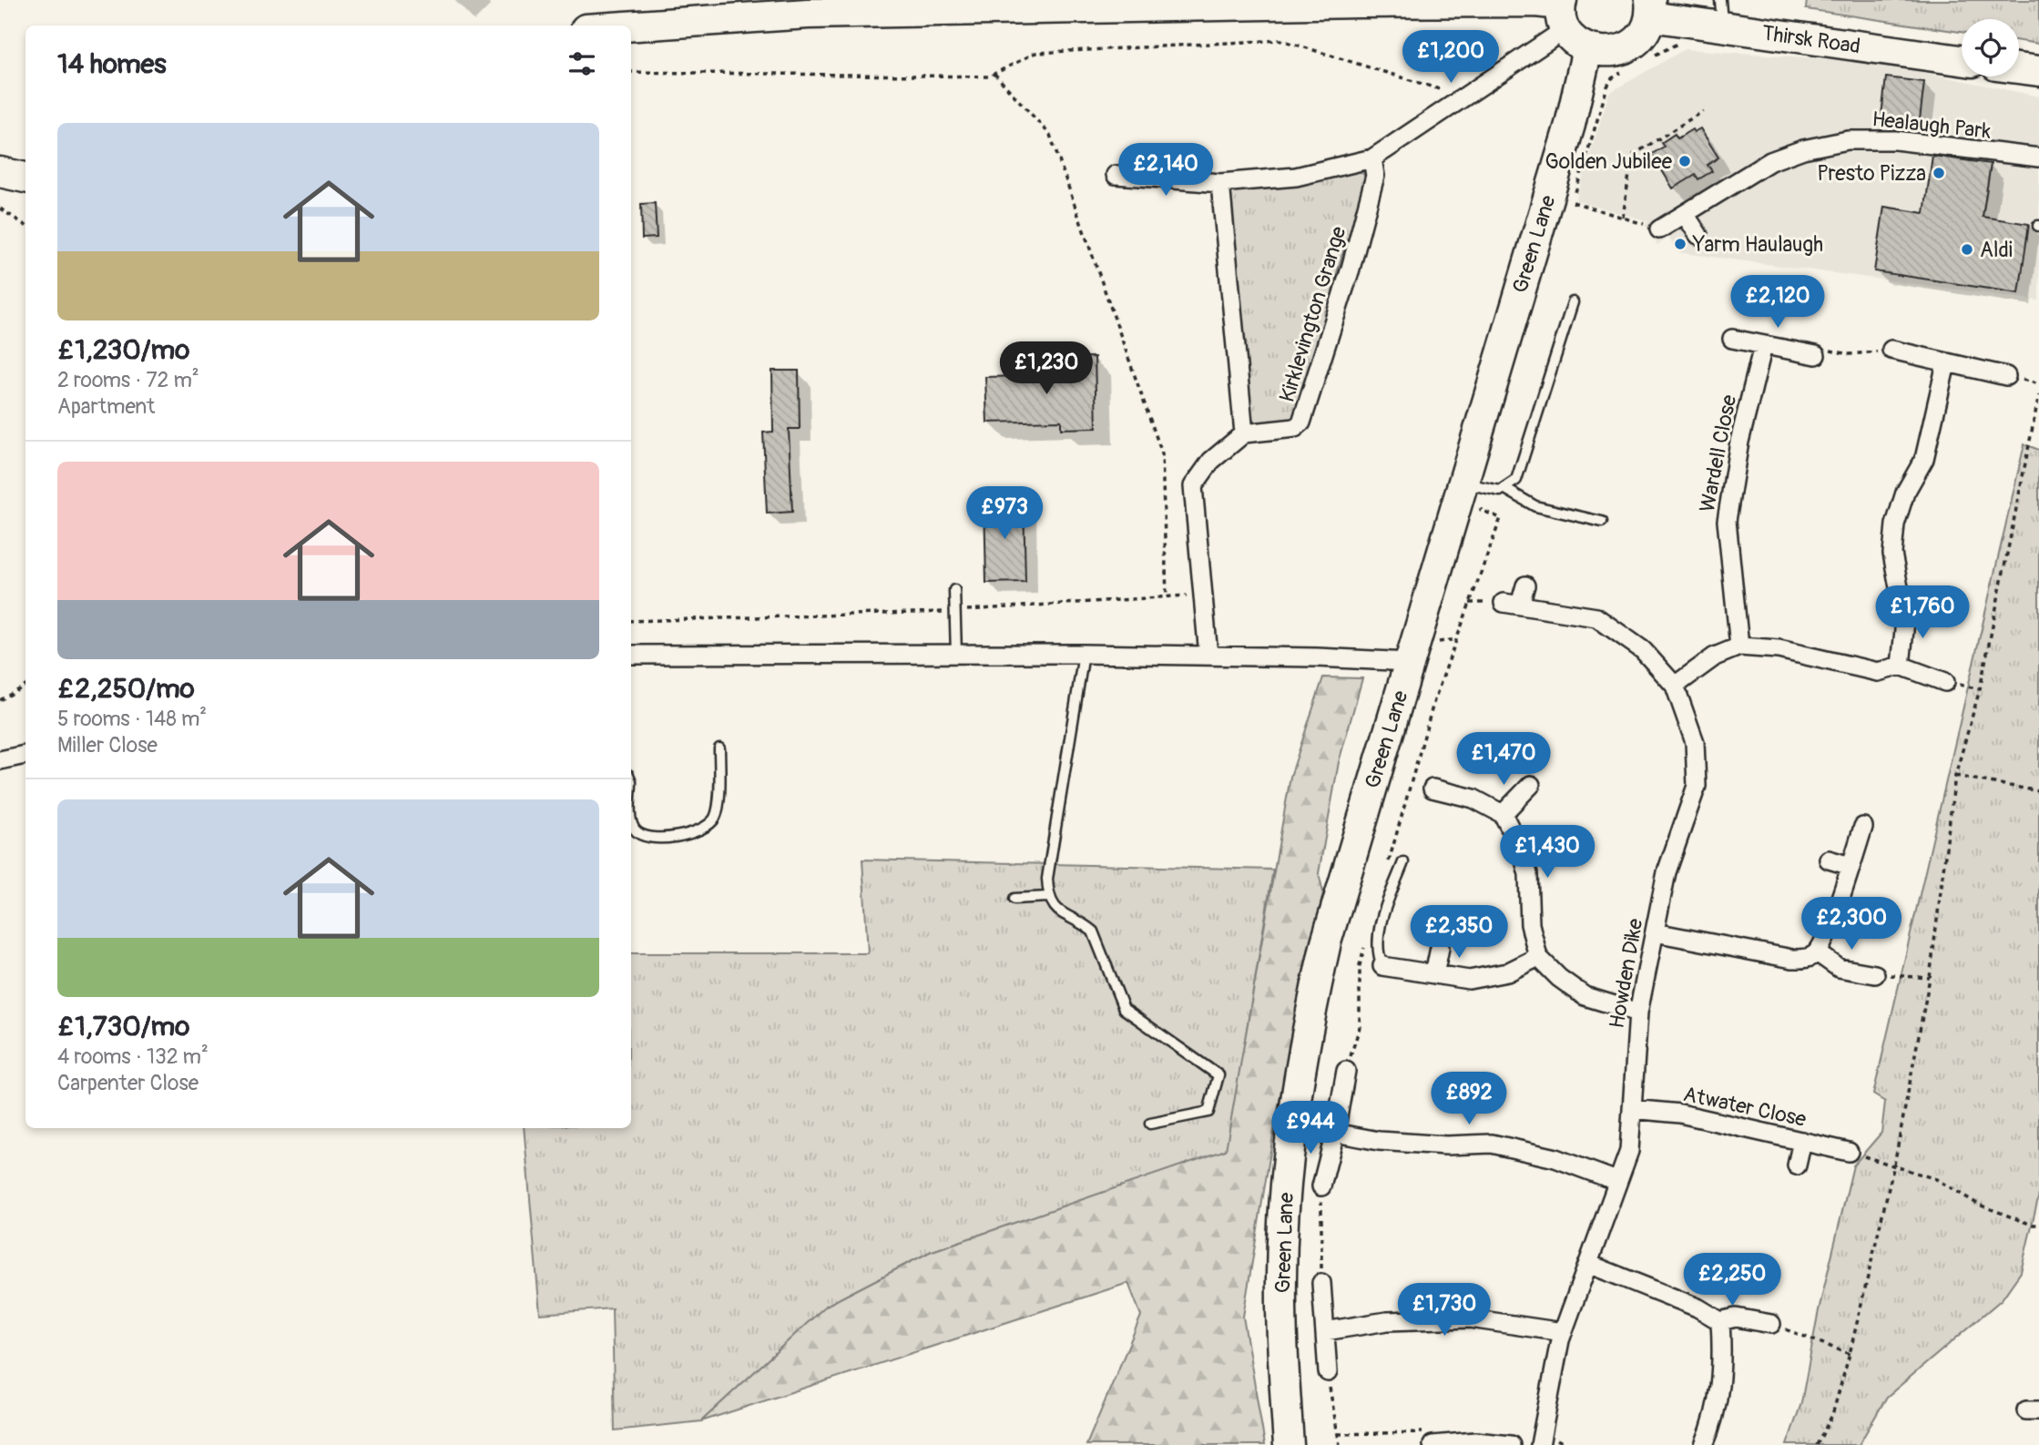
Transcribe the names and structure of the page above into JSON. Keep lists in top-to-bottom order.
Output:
{
  "streets": {
    "main road": ["Thirsk Road", "Green Lane"],
    "street": [
      "Healaugh Park",
      "Kirklevington Grange",
      "Wardell Close",
      "Howden Dike",
      "Atwater Close"
    ]
  },
  "crossings": [
    ["Howden Dike", "Atwater Close"]
  ],
  "places": [
    "Golden Jubilee",
    "Presto Pizza",
    "Yarm Haulaugh",
    "Aldi"
  ],
  "page": {
    "heading": "14 homes",
    "price": [
      "£1,200",
      "£2,140",
      "£2,120",
      "£1,230",
      "£973",
      "£1,760",
      "£1,470",
      "£1,430",
      "£2,300",
      "£2,350",
      "£892",
      "£944",
      "£2,250",
      "£1,730"
    ],
    "list": [
      {
        "name": "£1,230/mo",
        "note": "2 rooms · 72 m² · Apartment"
      },
      {
        "name": "£2,250/mo",
        "note": "5 rooms · 148 m² · Miller Close"
      },
      {
        "name": "£1,730/mo",
        "note": "4 rooms · 132 m² · Carpenter Close"
      }
    ]
  }
}
